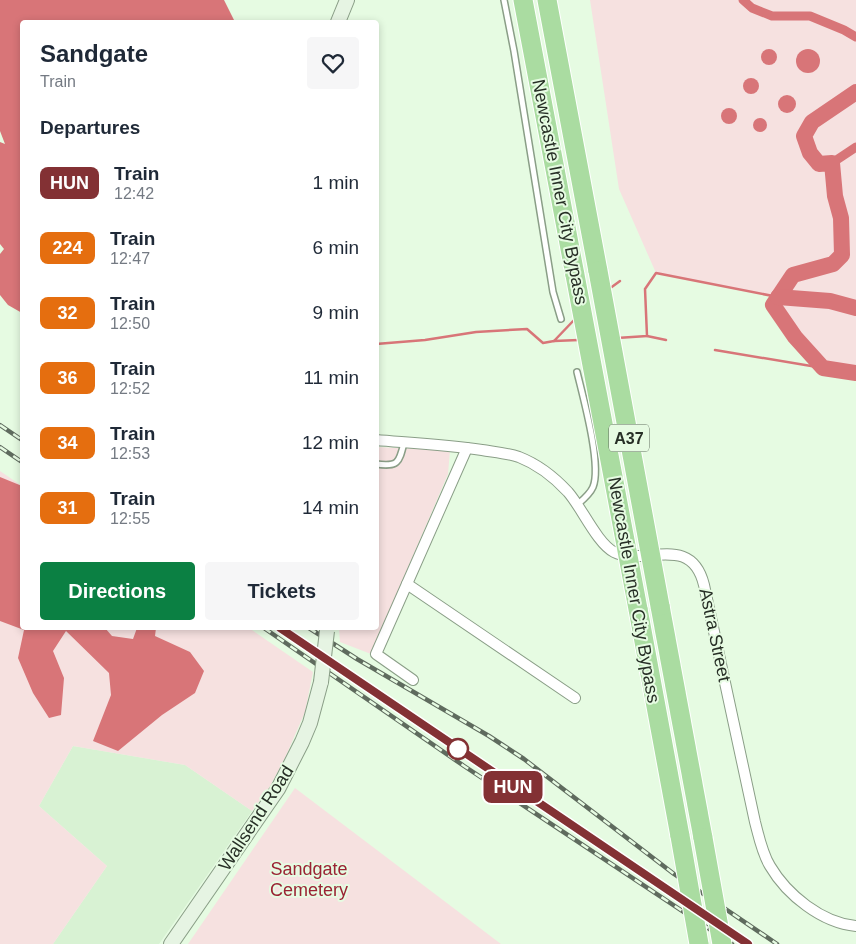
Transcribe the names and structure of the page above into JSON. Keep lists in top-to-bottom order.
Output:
{
  "streets": {
    "highway": ["Newcastle Inner City Bypass", "A37"],
    "main road": ["Wallsend Road"],
    "street": ["Astra Street"]
  },
  "parks": ["Sandgate Cemetery"],
  "page": {
    "on_map": "HUN",
    "heading": [
      ["Sandgate", "Train"],
      "Departures"
    ],
    "list": [
      {
        "mark": "HUN",
        "name": "Train",
        "note": "12:42",
        "value": "1 min"
      },
      {
        "mark": "224",
        "name": "Train",
        "note": "12:47",
        "value": "6 min"
      },
      {
        "mark": "32",
        "name": "Train",
        "note": "12:50",
        "value": "9 min"
      },
      {
        "mark": "36",
        "name": "Train",
        "note": "12:52",
        "value": "11 min"
      },
      {
        "mark": "34",
        "name": "Train",
        "note": "12:53",
        "value": "12 min"
      },
      {
        "mark": "31",
        "name": "Train",
        "note": "12:55",
        "value": "14 min"
      }
    ],
    "buttons": ["Directions", "Tickets"]
  }
}
